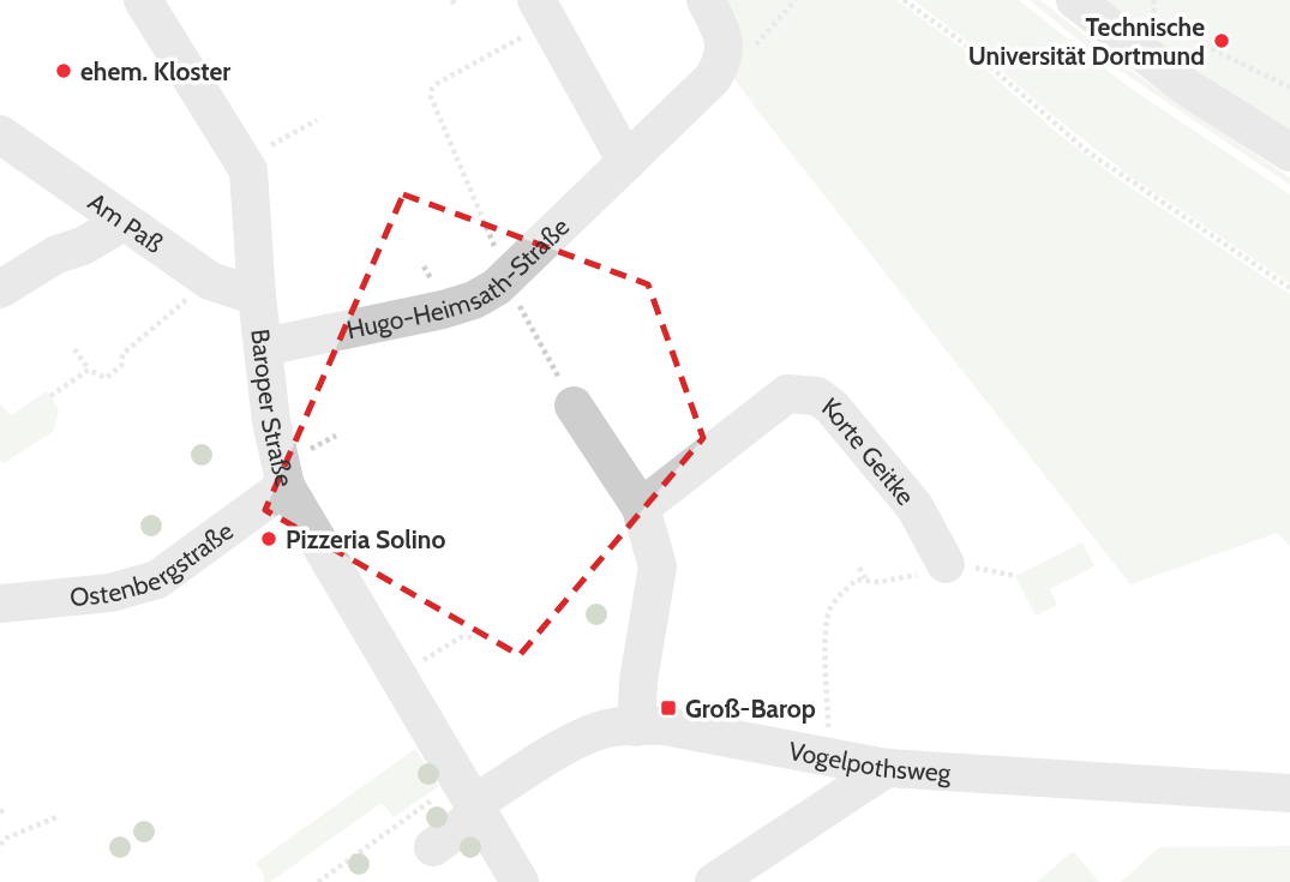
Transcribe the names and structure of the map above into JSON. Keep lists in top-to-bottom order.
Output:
{
  "streets": {
    "street": [
      "Am Paß",
      "Hugo-Heimsath-Straße",
      "Baroper Straße",
      "Korte Geitke",
      "Ostenbergstraße",
      "Vogelpothsweg"
    ]
  },
  "crossings": [
    ["Am Paß", "Baroper Straße"],
    ["Hugo-Heimsath-Straße", "Baroper Straße"],
    ["Baroper Straße", "Ostenbergstraße"],
    ["Baroper Straße", "Vogelpothsweg"]
  ],
  "places": {
    "other": ["Technische Universität Dortmund", "ehem. Kloster", "Pizzeria Solino"],
    "transit": ["Groß-Barop"]
  }
}
